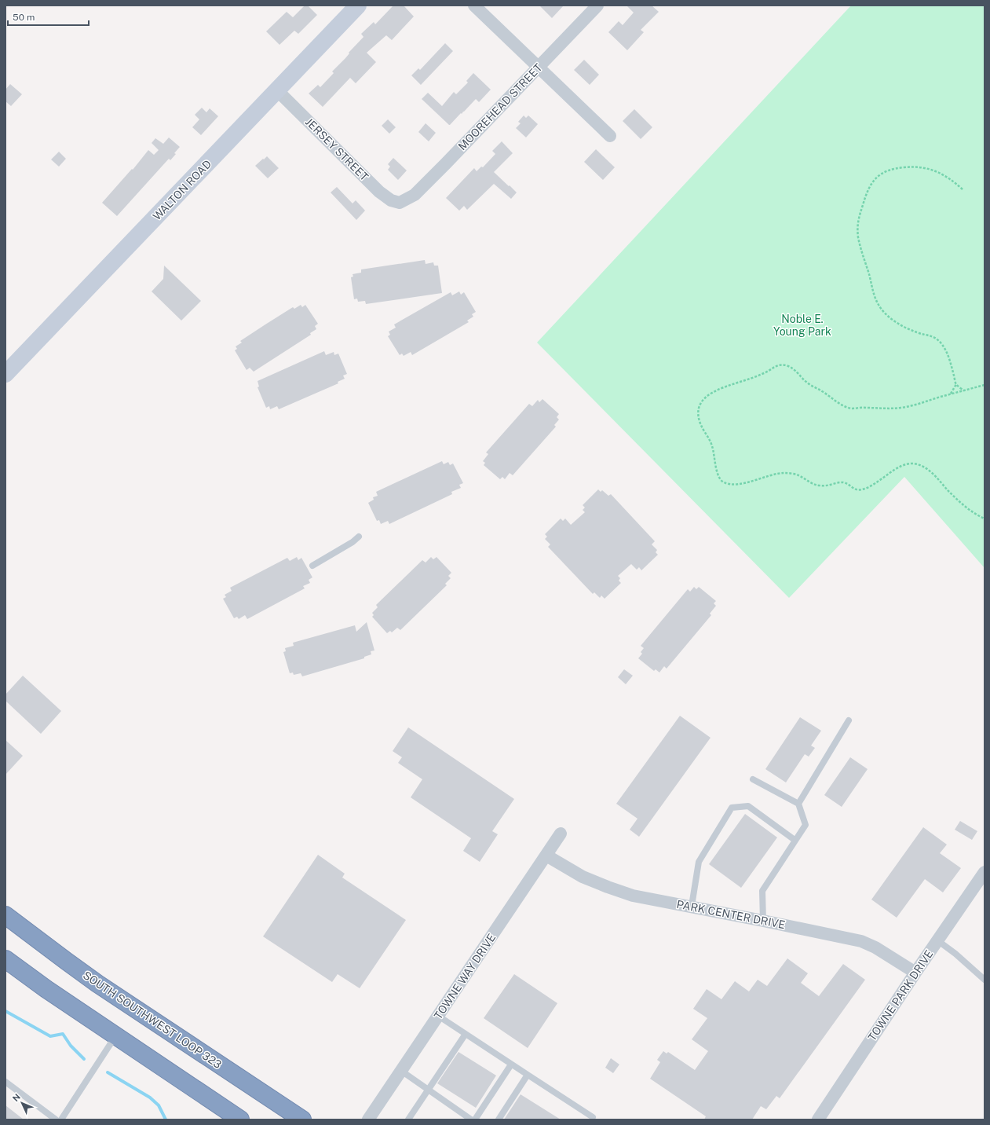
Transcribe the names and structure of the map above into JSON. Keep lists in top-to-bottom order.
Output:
{
  "streets": {
    "highway": ["SOUTH SOUTHWEST LOOP 323"],
    "street": [
      "MOOREHEAD STREET",
      "JERSEY STREET",
      "WALTON ROAD",
      "PARK CENTER DRIVE",
      "TOWNE WAY DRIVE",
      "TOWNE PARK DRIVE"
    ]
  },
  "crossings": [
    ["MOOREHEAD STREET", "JERSEY STREET"],
    ["JERSEY STREET", "WALTON ROAD"],
    ["PARK CENTER DRIVE", "TOWNE WAY DRIVE"],
    ["PARK CENTER DRIVE", "TOWNE PARK DRIVE"]
  ],
  "parks": ["Noble E. Young Park"],
  "scale_bar": "50 m",
  "north": "top left"
}
